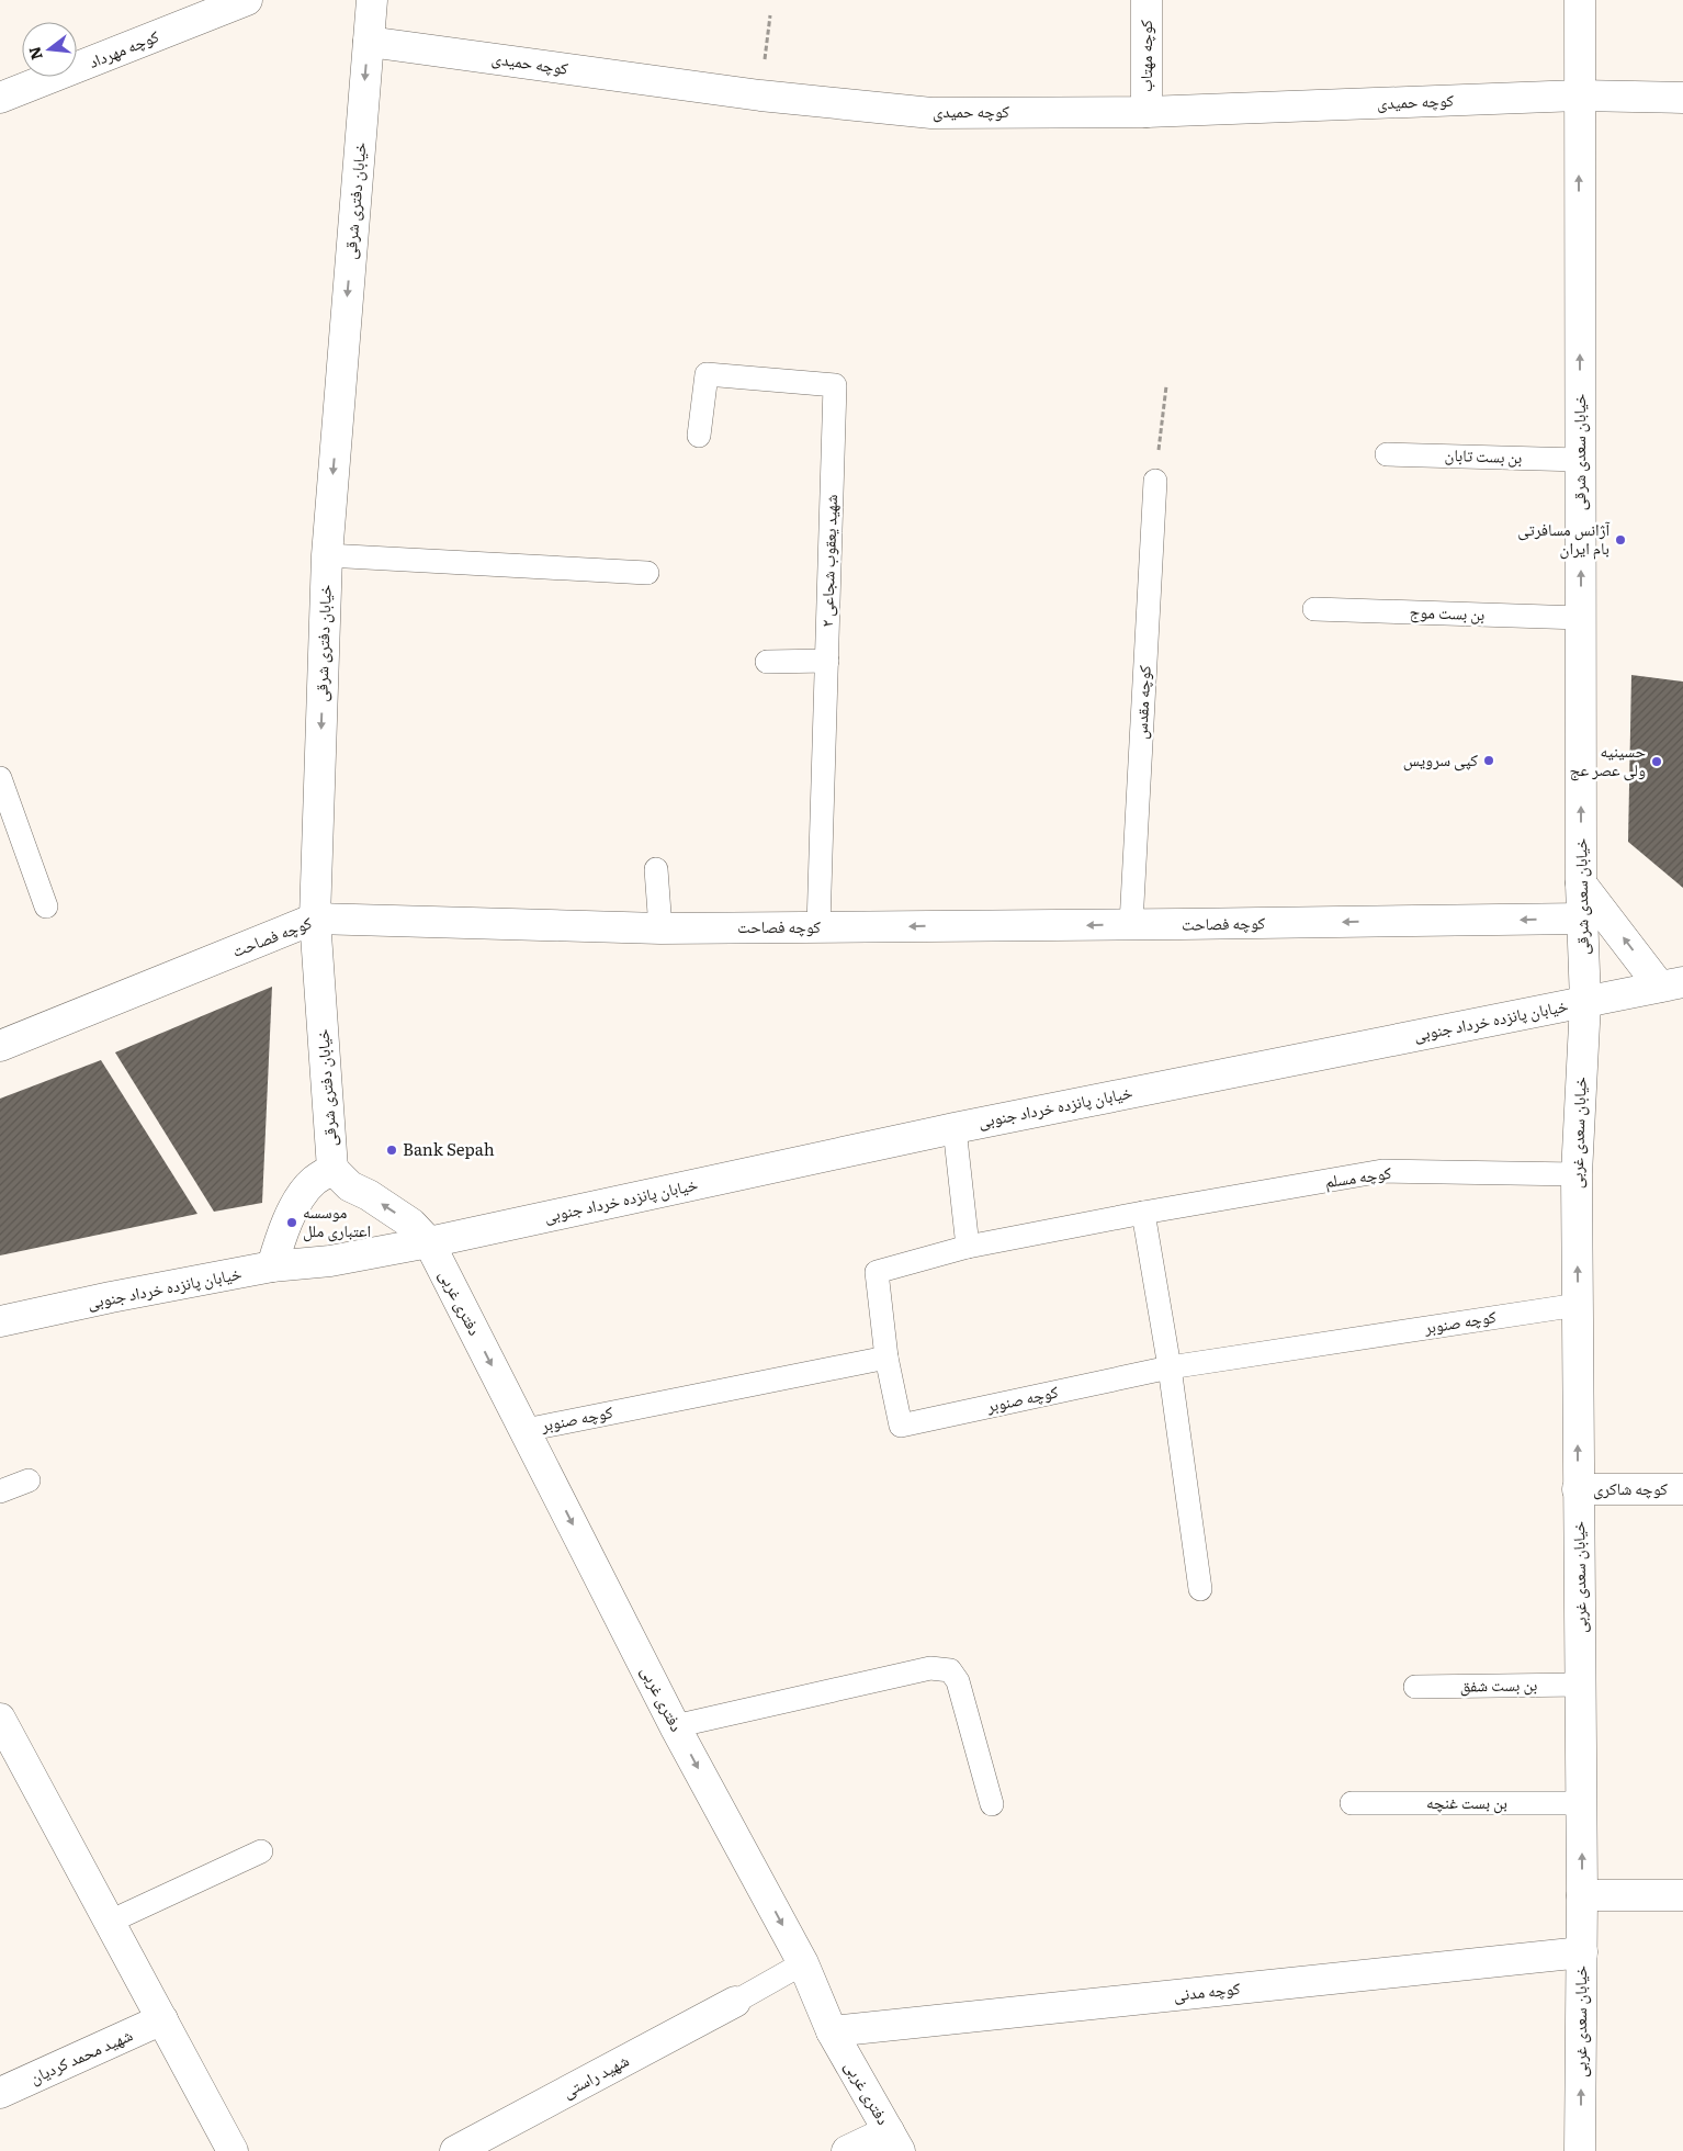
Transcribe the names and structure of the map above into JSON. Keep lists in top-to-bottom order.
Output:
{
  "streets": {
    "street": [
      "کوچه مهرداد",
      "کوچه مهتاب",
      "کوچه حمیدی",
      "خیابان دفتری شرقی",
      "خیابان سعدی شرقی",
      "کوچه فصاحت",
      "خیابان پانزده خرداد جنوبی",
      "خیابان سعدی غربی",
      "دفتری غربی",
      "کوچه شاکری",
      "کوچه مدنی",
      "شهید محمد کردیان",
      "شهید راستی"
    ],
    "lane": [
      "بن بست تابان",
      "شهید یعقوب شجاعی ۲",
      "بن بست موج",
      "کوچه مقدس",
      "کوچه مسلم",
      "کوچه صنوبر",
      "بن بست شفق",
      "بن بست غنچه"
    ]
  },
  "crossings": [
    ["کوچه مهتاب", "کوچه حمیدی"],
    ["کوچه حمیدی", "خیابان دفتری شرقی"],
    ["کوچه حمیدی", "خیابان سعدی شرقی"],
    ["خیابان دفتری شرقی", "کوچه فصاحت"],
    ["خیابان دفتری شرقی", "خیابان پانزده خرداد جنوبی"],
    ["خیابان دفتری شرقی", "دفتری غربی"],
    ["خیابان سعدی شرقی", "بن بست تابان"],
    ["خیابان سعدی شرقی", "بن بست موج"],
    ["خیابان سعدی شرقی", "کوچه فصاحت"],
    ["خیابان سعدی شرقی", "خیابان پانزده خرداد جنوبی"],
    ["خیابان سعدی شرقی", "خیابان سعدی غربی"],
    ["شهید یعقوب شجاعی ۲", "کوچه فصاحت"],
    ["کوچه مقدس", "کوچه فصاحت"],
    ["خیابان پانزده خرداد جنوبی", "خیابان سعدی غربی"],
    ["خیابان پانزده خرداد جنوبی", "دفتری غربی"],
    ["خیابان سعدی غربی", "کوچه مسلم"],
    ["خیابان سعدی غربی", "کوچه صنوبر"],
    ["خیابان سعدی غربی", "کوچه شاکری"],
    ["خیابان سعدی غربی", "بن بست شفق"],
    ["خیابان سعدی غربی", "بن بست غنچه"],
    ["خیابان سعدی غربی", "کوچه مدنی"],
    ["کوچه مسلم", "کوچه صنوبر"],
    ["دفتری غربی", "کوچه صنوبر"],
    ["دفتری غربی", "کوچه مدنی"]
  ],
  "one_way": [
    "خیابان دفتری شرقی",
    "خیابان سعدی شرقی",
    "کوچه فصاحت",
    "خیابان سعدی غربی"
  ],
  "places": [
    "آژانس مسافرتی بام ایران",
    "کپی سرویس",
    "حسینیه ولی عصر عج",
    "Bank Sepah",
    "موسسه اعتباری ملل"
  ],
  "north": "left"
}
